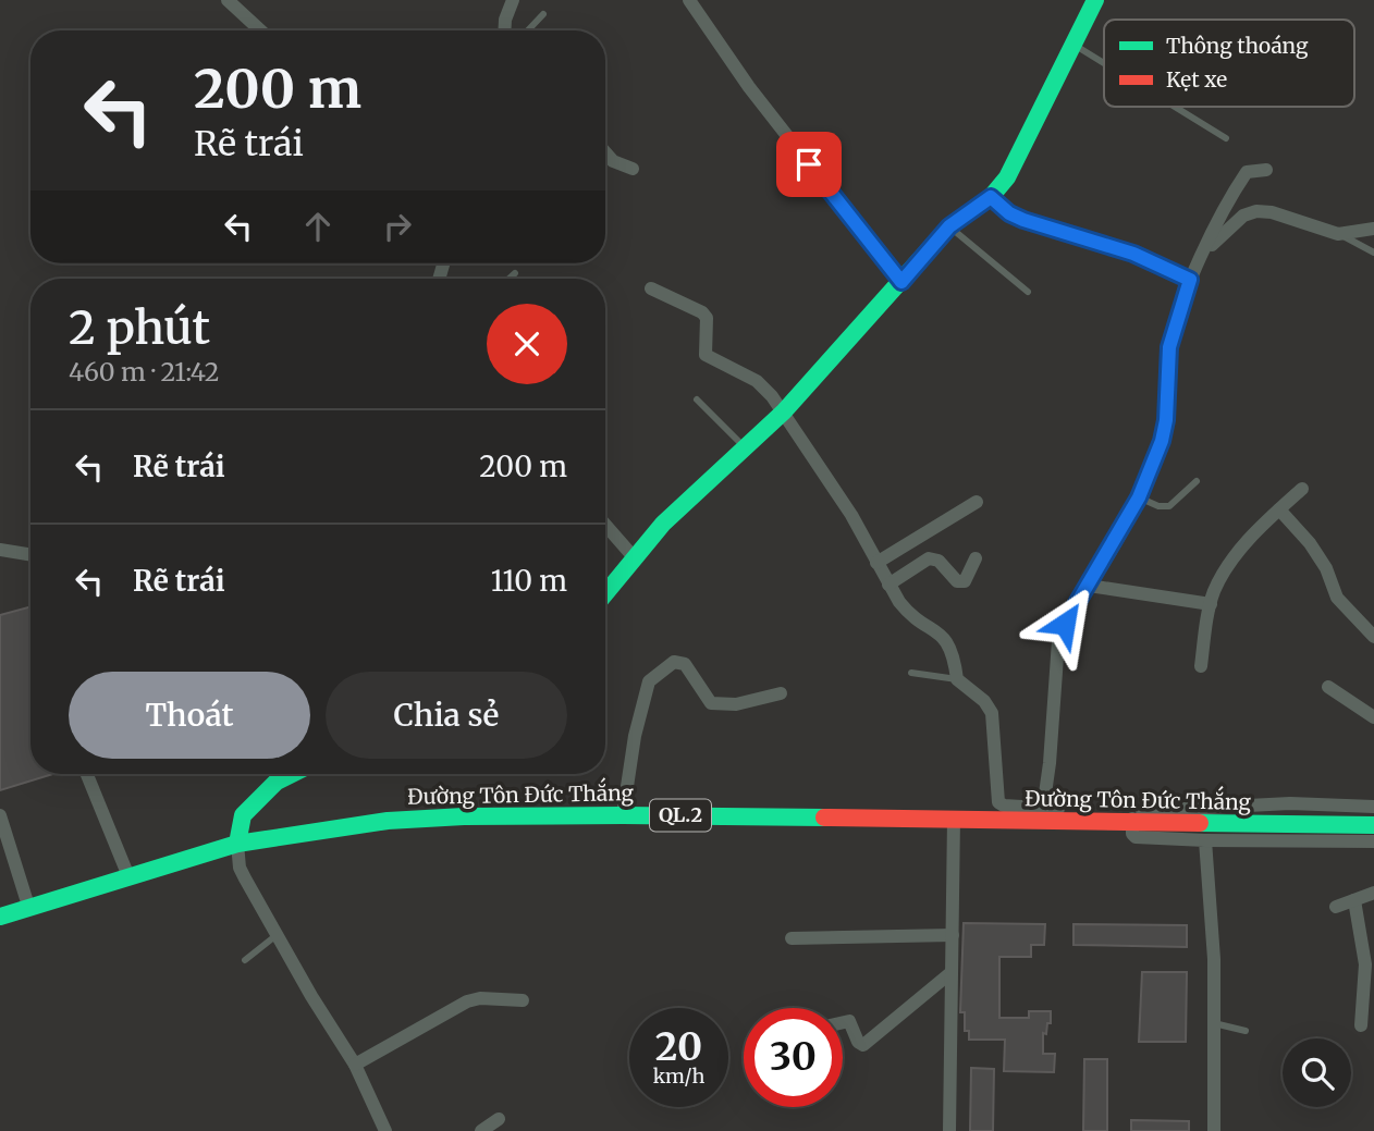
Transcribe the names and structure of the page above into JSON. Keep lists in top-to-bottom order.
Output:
{
  "streets": {
    "main road": ["Đường Tôn Đức Thắng", "QL.2"]
  },
  "legend": ["Thông thoáng", "Kẹt xe"],
  "page": {
    "turn": ["200 m", "Rẽ trái"],
    "heading": ["2 phút", "460 m · 21:42"],
    "list": [
      {
        "name": "Rẽ trái",
        "value": "200 m"
      },
      {
        "name": "Rẽ trái",
        "value": "110 m"
      }
    ],
    "buttons": ["Thoát", "Chia sẻ"],
    "speed": "20 km/h",
    "limit": "30"
  }
}
